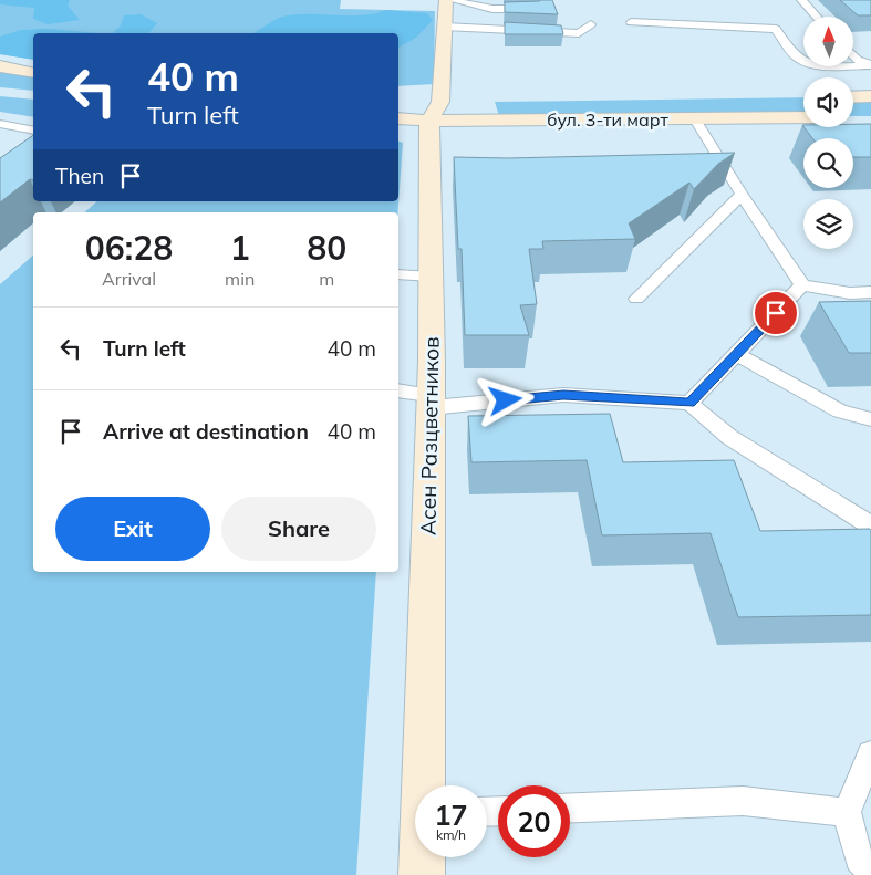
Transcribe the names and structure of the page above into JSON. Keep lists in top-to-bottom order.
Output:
{
  "streets": {
    "street": ["бул. 3-ти март", "Асен Разцветников"]
  },
  "crossings": [
    ["бул. 3-ти март", "Асен Разцветников"]
  ],
  "north": "top",
  "page": {
    "turn": ["40 m", "Turn left"],
    "then": "Then",
    "eta": [
      "06:28",
      "Arrival",
      "1",
      "min",
      "80",
      "m"
    ],
    "list": [
      {
        "name": "Turn left",
        "value": "40 m"
      },
      {
        "name": "Arrive at destination",
        "value": "40 m"
      }
    ],
    "buttons": ["Exit", "Share"],
    "speed": "17 km/h",
    "limit": "20"
  }
}
